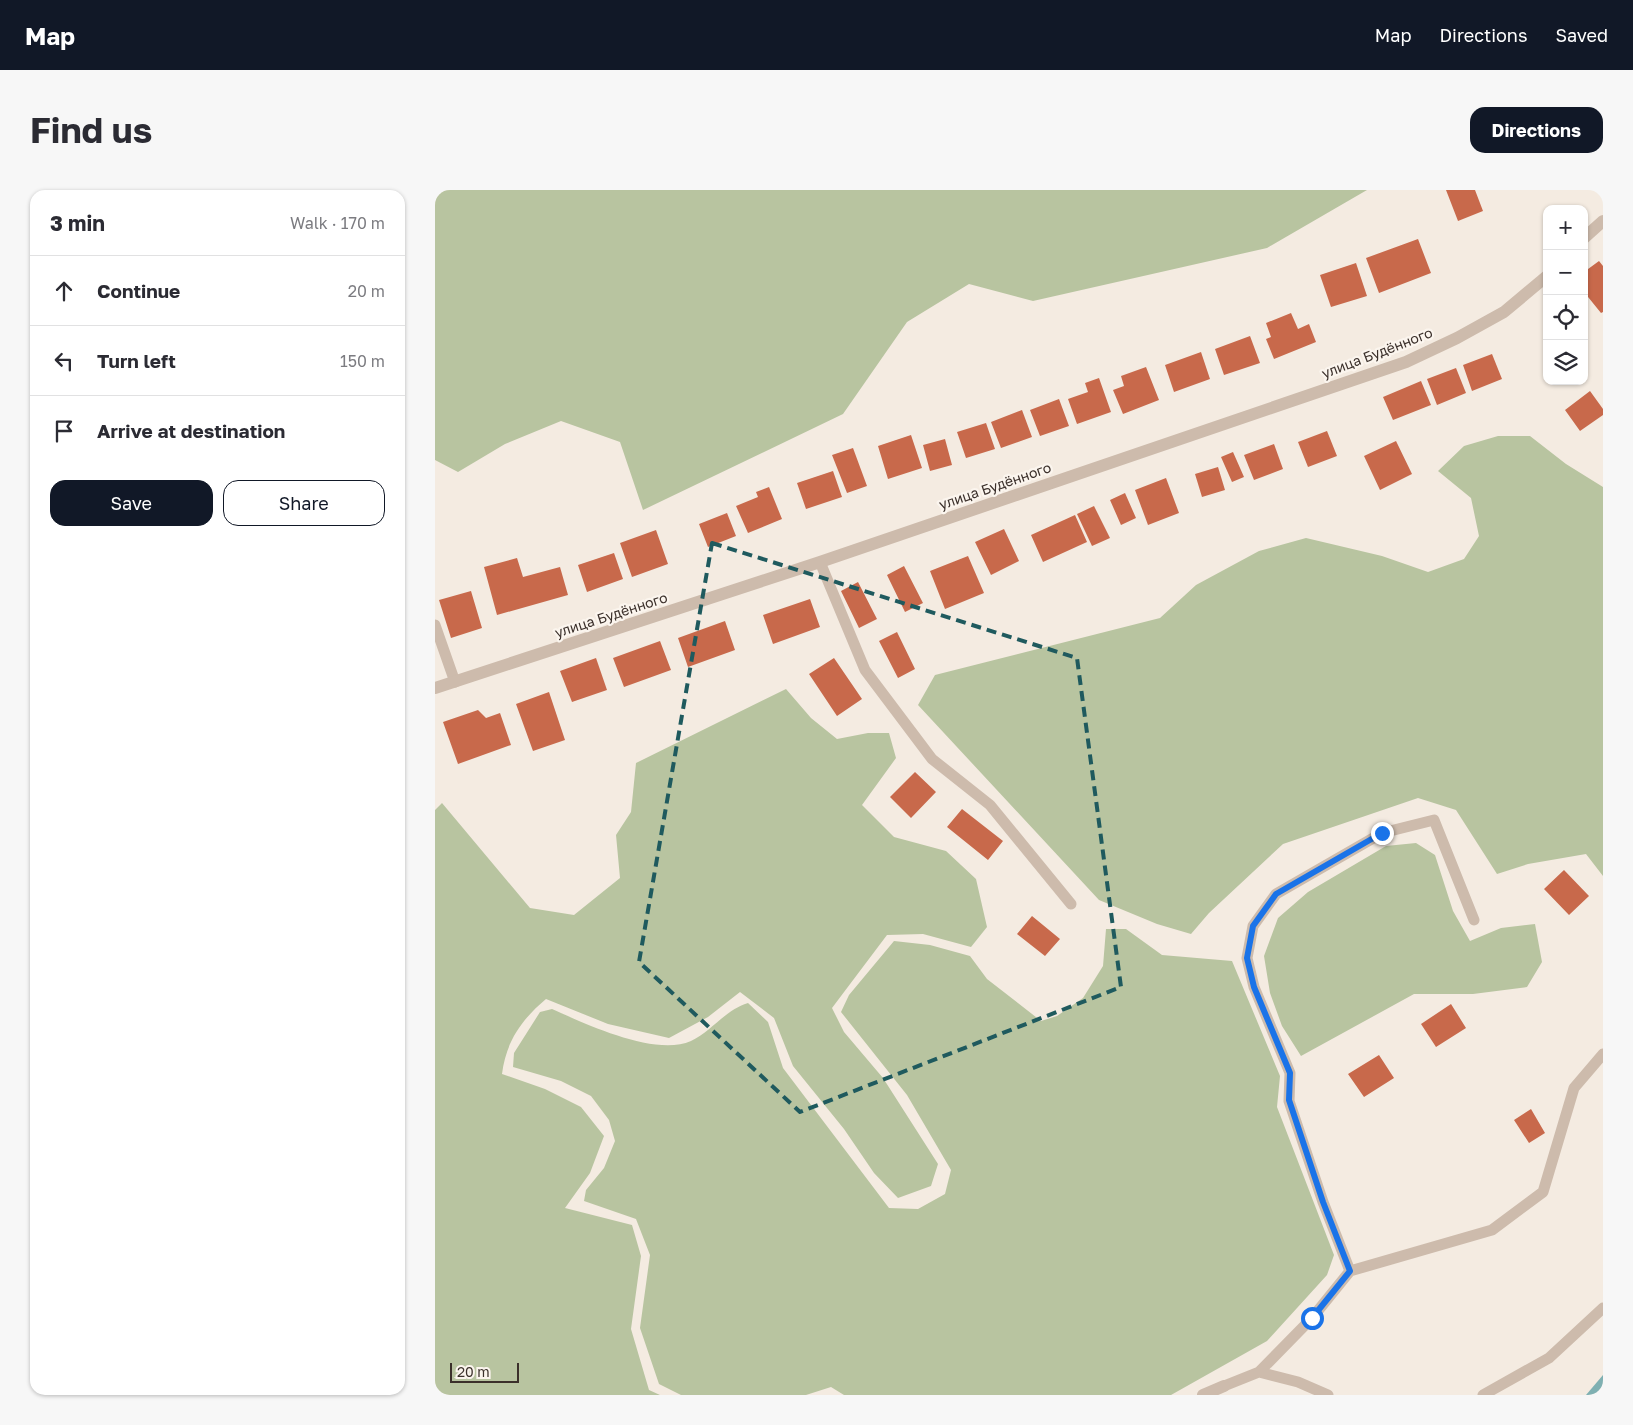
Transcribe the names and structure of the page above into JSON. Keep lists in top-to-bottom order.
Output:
{
  "streets": {
    "street": ["улица Будённого"]
  },
  "scale_bar": "20 m",
  "page": {
    "header": "Map",
    "nav": ["Map", "Directions", "Saved"],
    "buttons": [
      "Directions",
      ["Save", "Share"]
    ],
    "title": "Find us",
    "heading": ["3 min", "Walk · 170 m"],
    "map_buttons": ["+", "−"],
    "list": [
      ["Continue", "20 m"],
      ["Turn left", "150 m"],
      "Arrive at destination"
    ],
    "scale": "20 m"
  }
}
